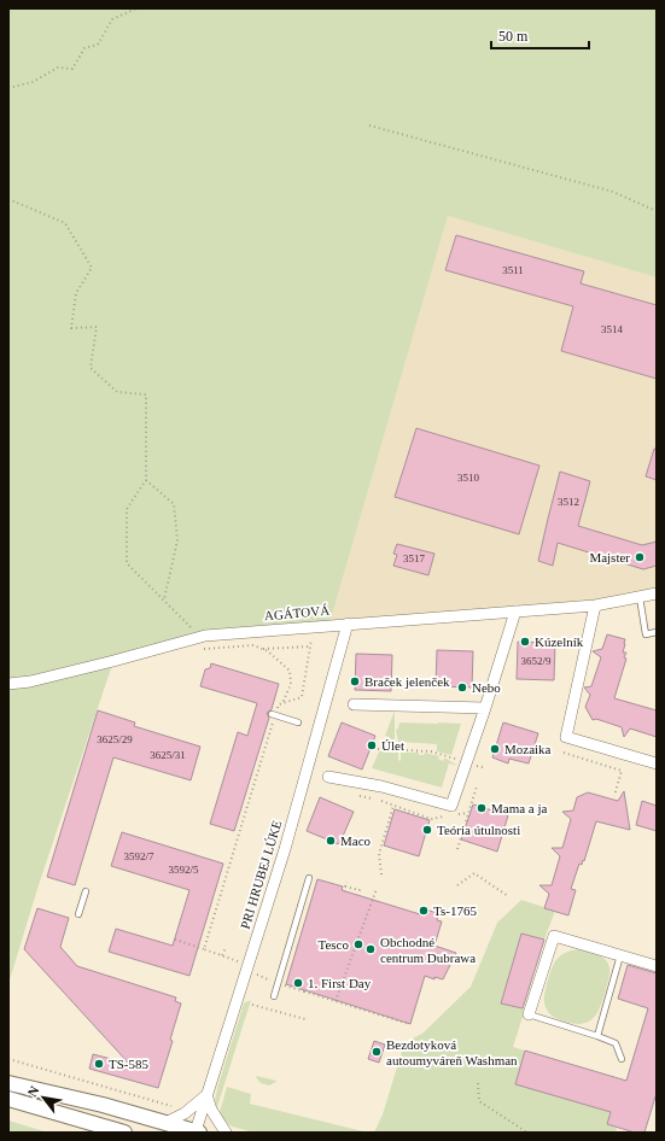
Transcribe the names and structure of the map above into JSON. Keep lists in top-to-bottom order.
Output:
{
  "streets": {
    "street": ["AGÁTOVÁ", "PRI HRUBEJ LÚKE"]
  },
  "crossings": [
    ["AGÁTOVÁ", "PRI HRUBEJ LÚKE"]
  ],
  "places": [
    "Majster",
    "Kúzelník",
    "Braček jelenček",
    "Nebo",
    "Úlet",
    "Mozaika",
    "Mama a ja",
    "Teória útulnosti",
    "Maco",
    "Ts-1765",
    "Tesco",
    "Obchodné centrum Dubrawa",
    "1. First Day",
    "Bezdotyková autoumyváreň Washman",
    "TS-585"
  ],
  "house_numbers": [
    "3511",
    "3514",
    "3510",
    "3512",
    "3517",
    "3652/9",
    "3625/29",
    "3625/31",
    "3592/7",
    "3592/5"
  ],
  "scale_bar": "50 m",
  "north": "top left"
}
